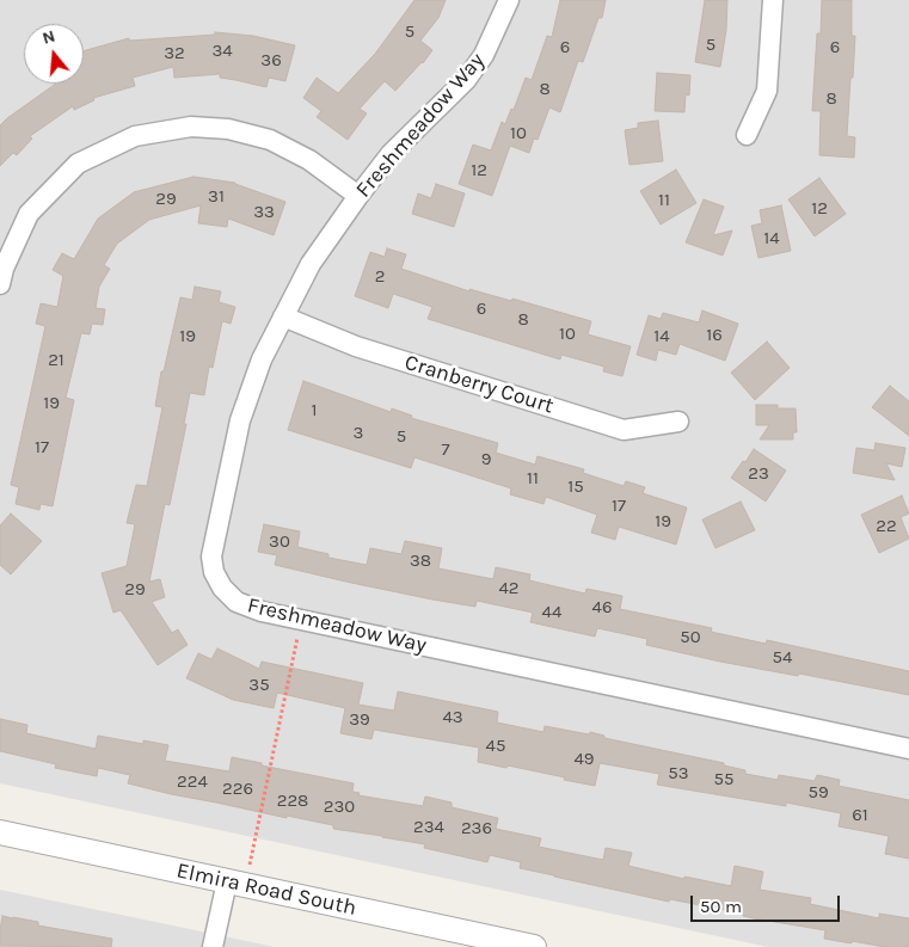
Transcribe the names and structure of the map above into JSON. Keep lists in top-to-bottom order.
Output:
{
  "streets": {
    "street": ["Freshmeadow Way", "Cranberry Court", "Elmira Road South"]
  },
  "crossings": [
    ["Freshmeadow Way", "Cranberry Court"]
  ],
  "house_numbers": [
    "5",
    "5",
    "6",
    "6",
    "34",
    "32",
    "36",
    "8",
    "8",
    "10",
    "12",
    "31",
    "29",
    "11",
    "12",
    "33",
    "14",
    "2",
    "6",
    "8",
    "10",
    "16",
    "19",
    "14",
    "21",
    "19",
    "1",
    "3",
    "5",
    "17",
    "7",
    "9",
    "23",
    "11",
    "15",
    "17",
    "19",
    "22",
    "30",
    "38",
    "42",
    "29",
    "46",
    "44",
    "50",
    "54",
    "35",
    "43",
    "39",
    "45",
    "49",
    "53",
    "55",
    "224",
    "226",
    "59",
    "228",
    "230",
    "61",
    "234",
    "236"
  ],
  "scale_bar": "50 m",
  "north": "top"
}
